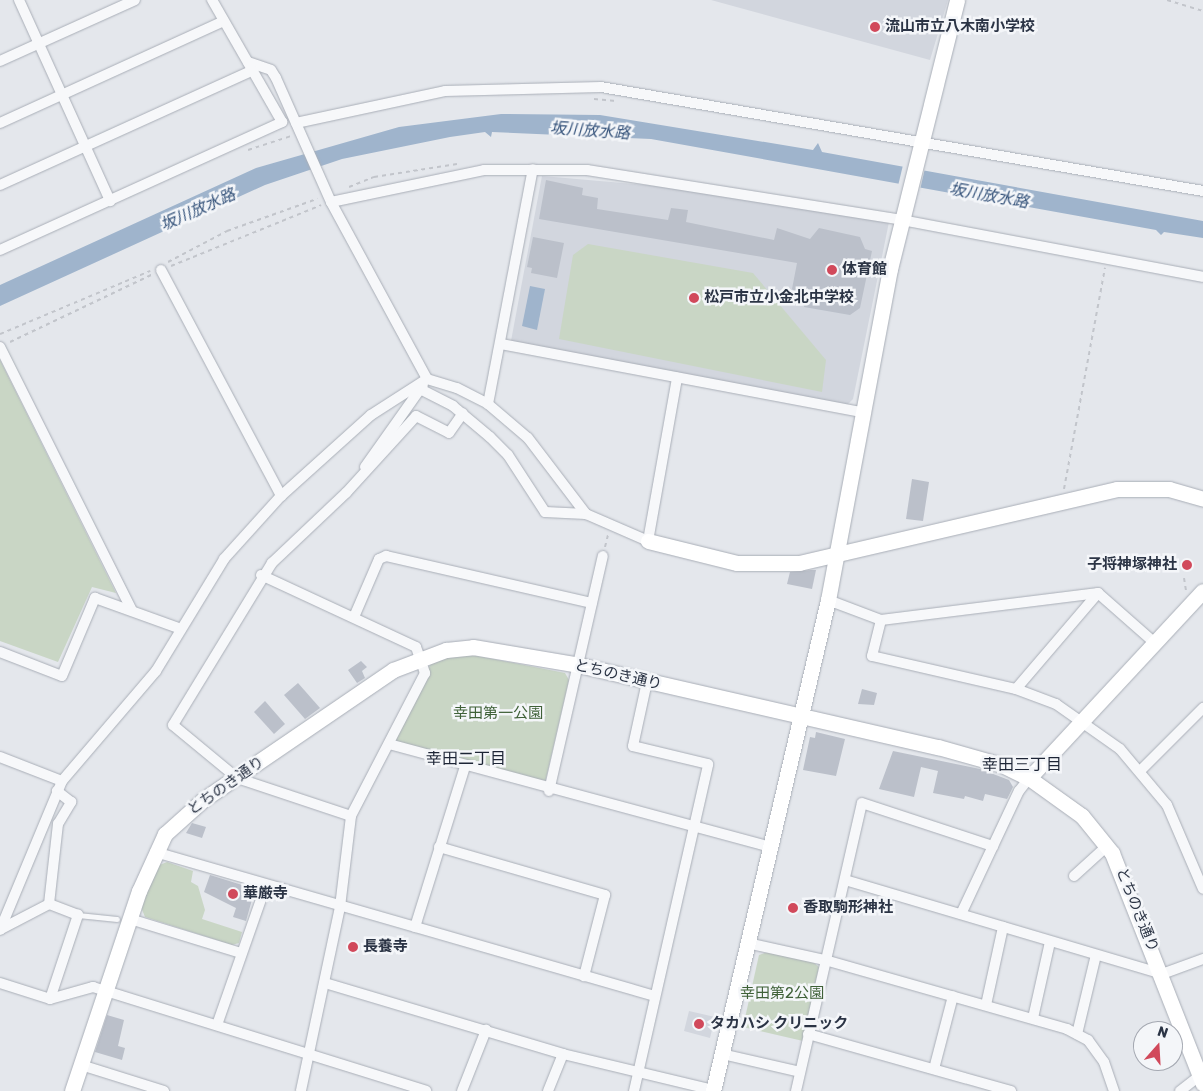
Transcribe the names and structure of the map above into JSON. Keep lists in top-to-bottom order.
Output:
{
  "streets": {
    "street": ["とちのき通り"]
  },
  "districts": ["幸田二丁目", "幸田三丁目"],
  "water": ["坂川放水路"],
  "parks": ["幸田第一公園", "幸田第2公園"],
  "places": [
    "流山市立八木南小学校",
    "体育館",
    "松戸市立小金北中学校",
    "子将神塚神社",
    "華厳寺",
    "香取駒形神社",
    "長養寺",
    "タカハシ クリニック"
  ],
  "north": "top"
}
